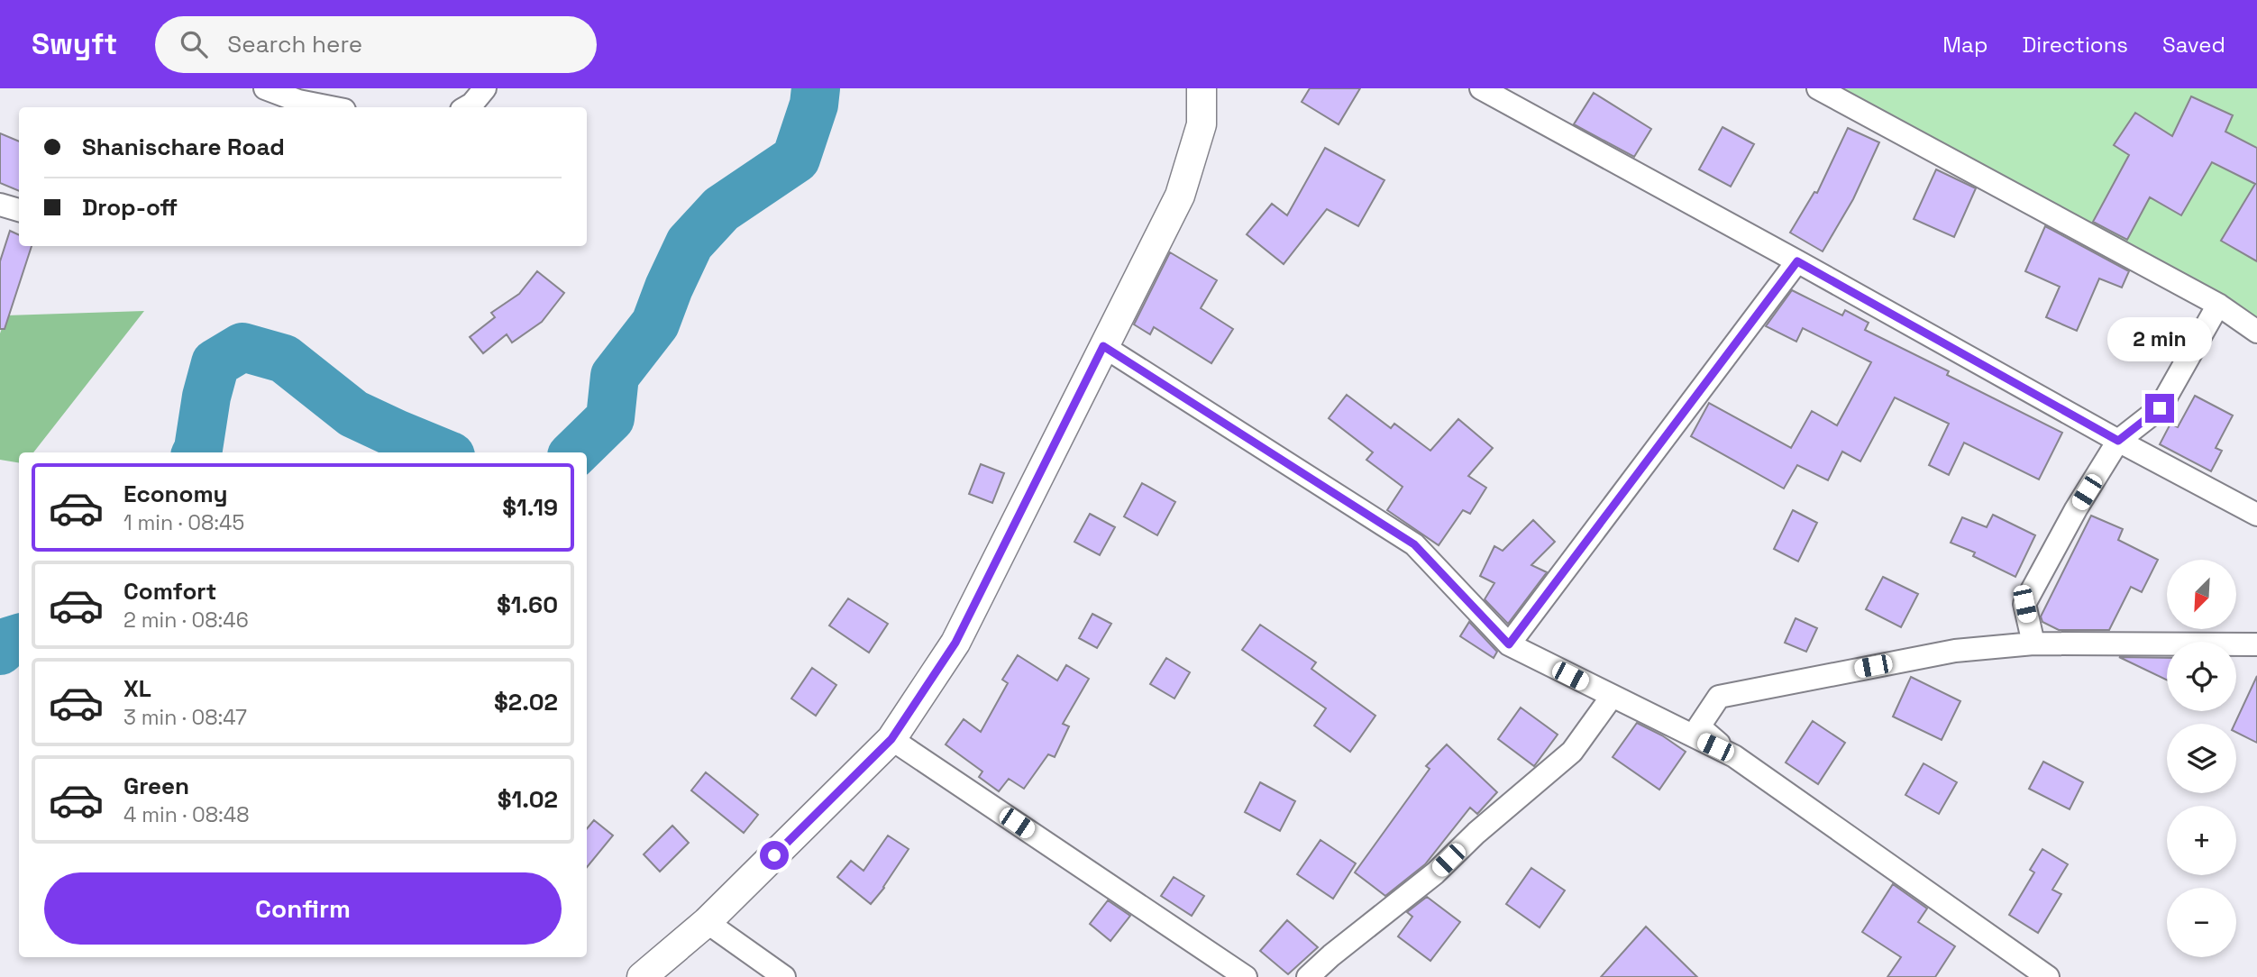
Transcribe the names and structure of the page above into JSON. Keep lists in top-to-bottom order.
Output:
{
  "north": "bottom left",
  "page": {
    "header": "Swyft",
    "search": "Search here",
    "nav": ["Map", "Directions", "Saved"],
    "banner": ["Shanischare Road", "Drop-off"],
    "bubble": "2 min",
    "list": [
      {
        "name": "Economy",
        "note": "1 min · 08:45",
        "value": "$1.19"
      },
      {
        "name": "Comfort",
        "note": "2 min · 08:46",
        "value": "$1.60"
      },
      {
        "name": "XL",
        "note": "3 min · 08:47",
        "value": "$2.02"
      },
      {
        "name": "Green",
        "note": "4 min · 08:48",
        "value": "$1.02"
      }
    ],
    "map_buttons": ["+", "−"],
    "buttons": "Confirm"
  }
}
